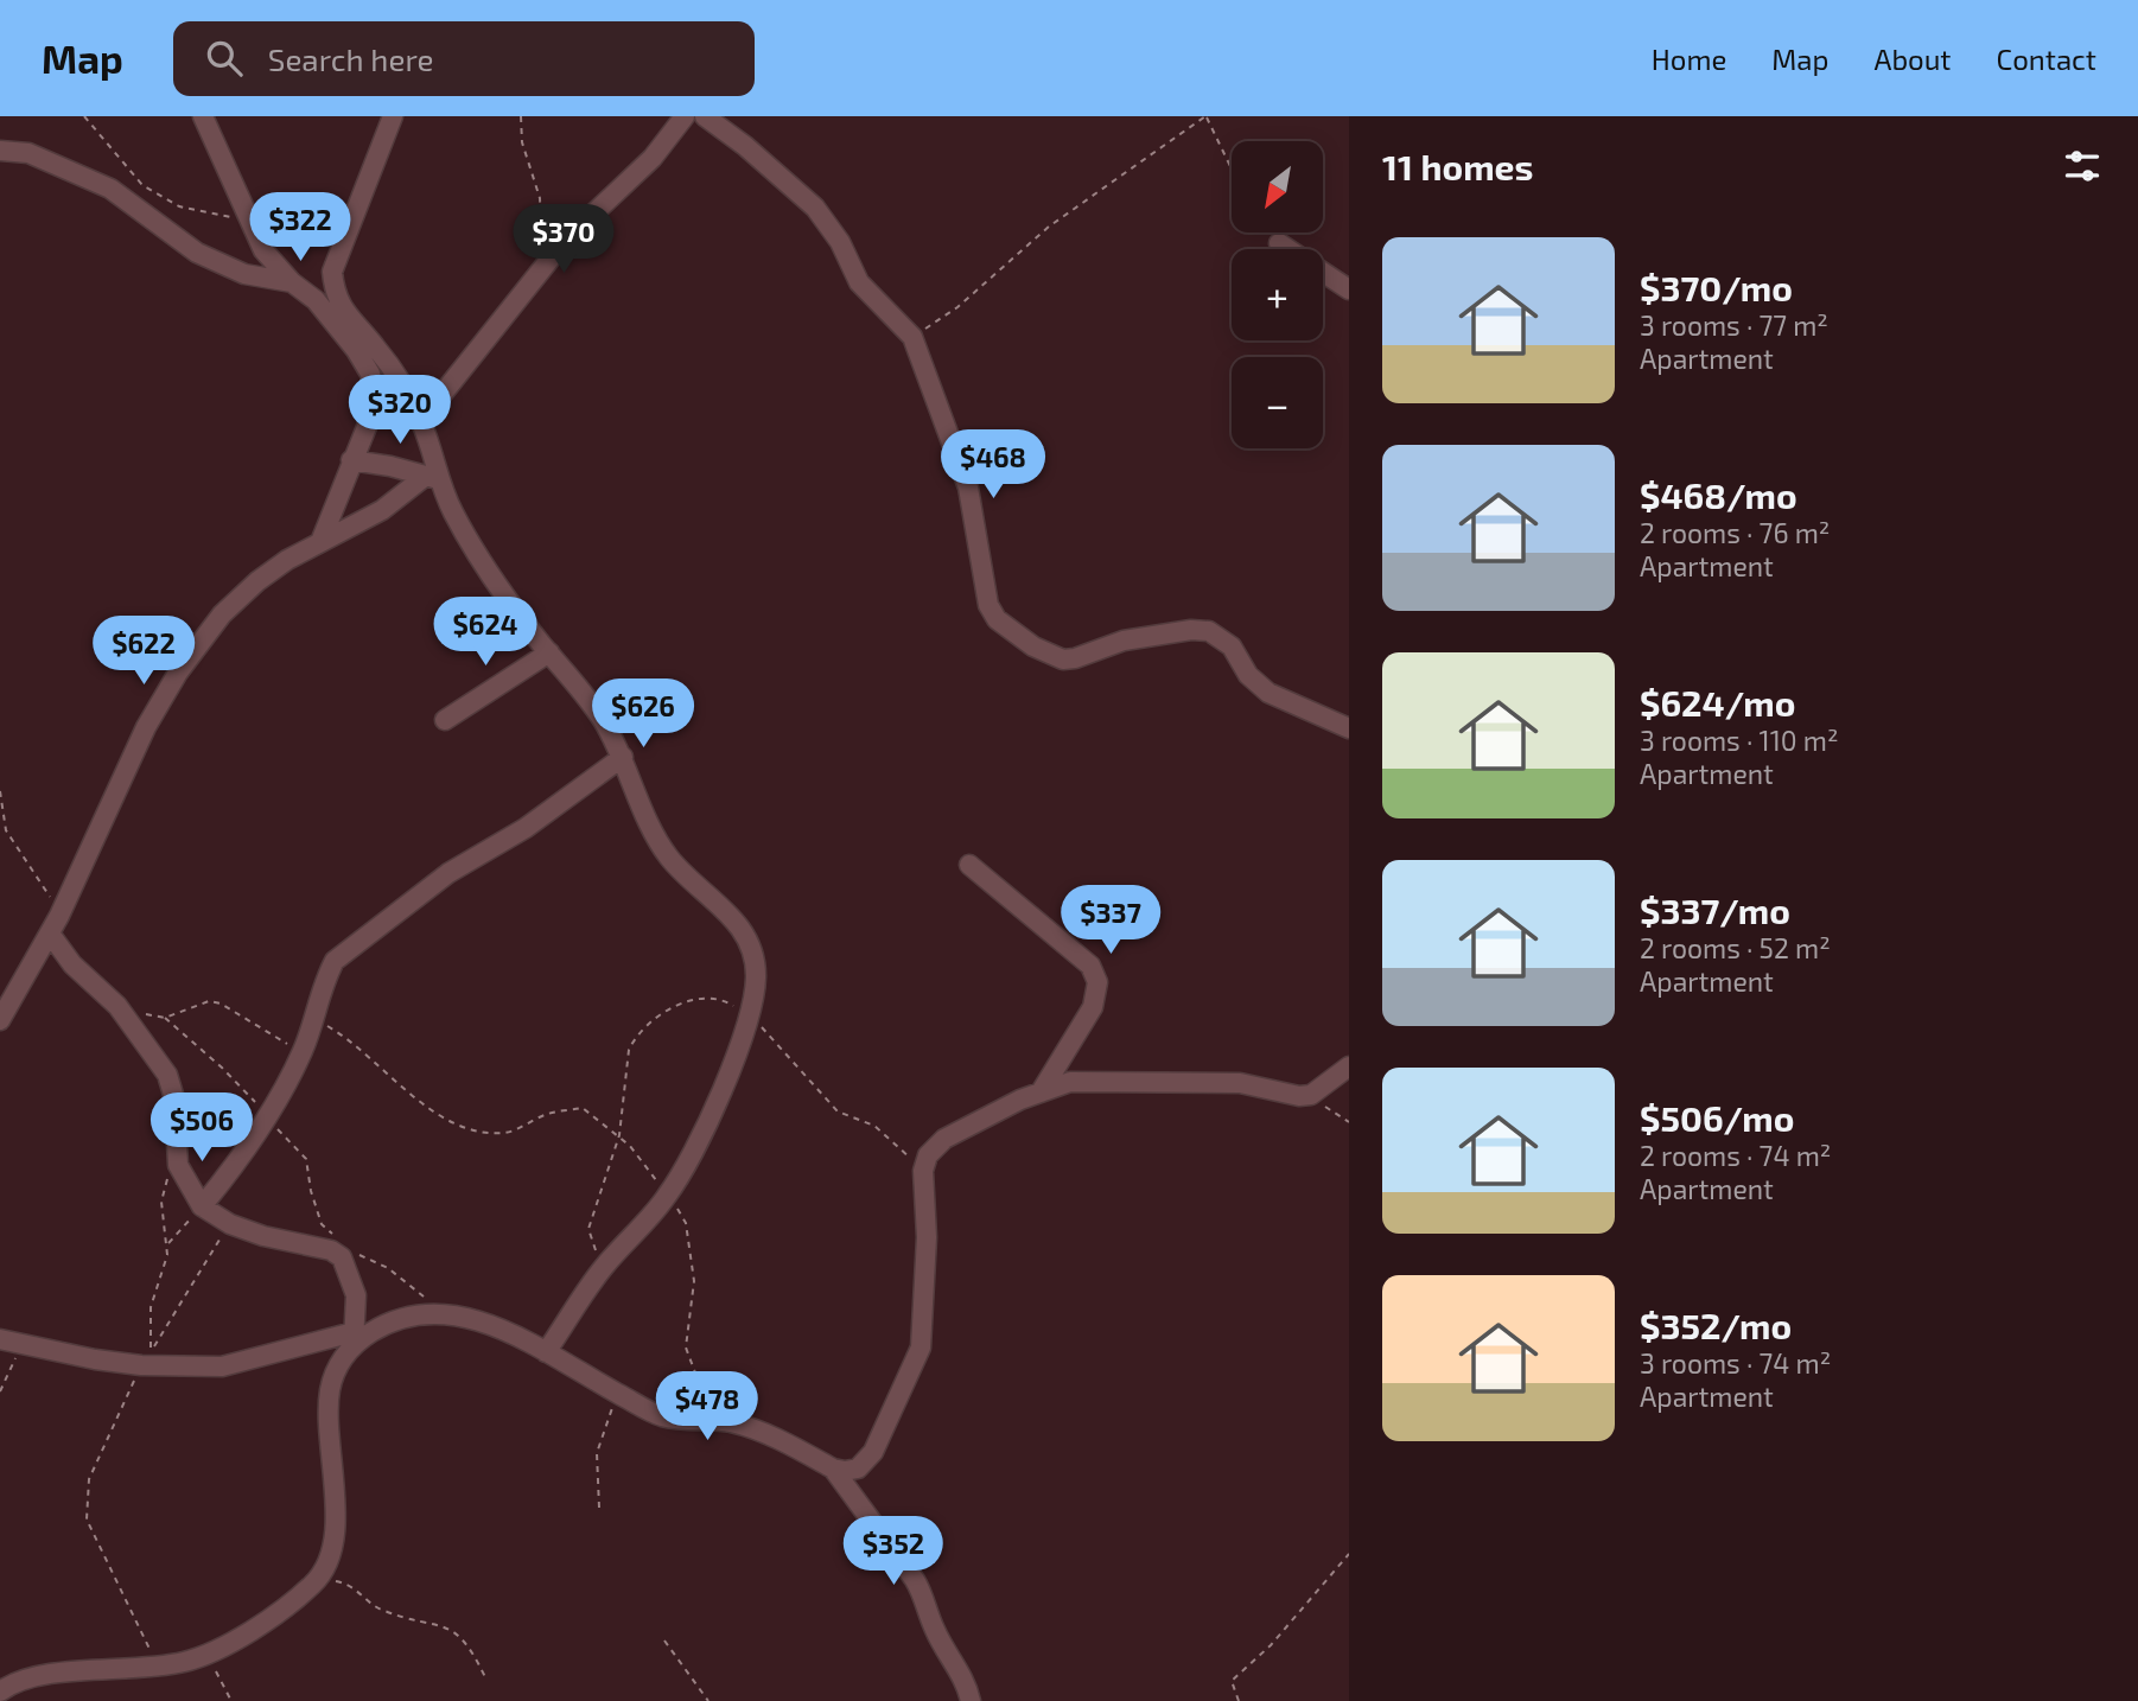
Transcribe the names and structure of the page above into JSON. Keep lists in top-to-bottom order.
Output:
{
  "north": "bottom left",
  "page": {
    "header": "Map",
    "search": "Search here",
    "nav": [
      "Home",
      "Map",
      "About",
      "Contact"
    ],
    "heading": "11 homes",
    "map_buttons": ["+", "−"],
    "price": [
      "$322",
      "$370",
      "$320",
      "$468",
      "$624",
      "$622",
      "$626",
      "$337",
      "$506",
      "$478",
      "$352"
    ],
    "list": [
      {
        "name": "$370/mo",
        "note": "3 rooms · 77 m² · Apartment"
      },
      {
        "name": "$468/mo",
        "note": "2 rooms · 76 m² · Apartment"
      },
      {
        "name": "$624/mo",
        "note": "3 rooms · 110 m² · Apartment"
      },
      {
        "name": "$337/mo",
        "note": "2 rooms · 52 m² · Apartment"
      },
      {
        "name": "$506/mo",
        "note": "2 rooms · 74 m² · Apartment"
      },
      {
        "name": "$352/mo",
        "note": "3 rooms · 74 m² · Apartment"
      }
    ]
  }
}
